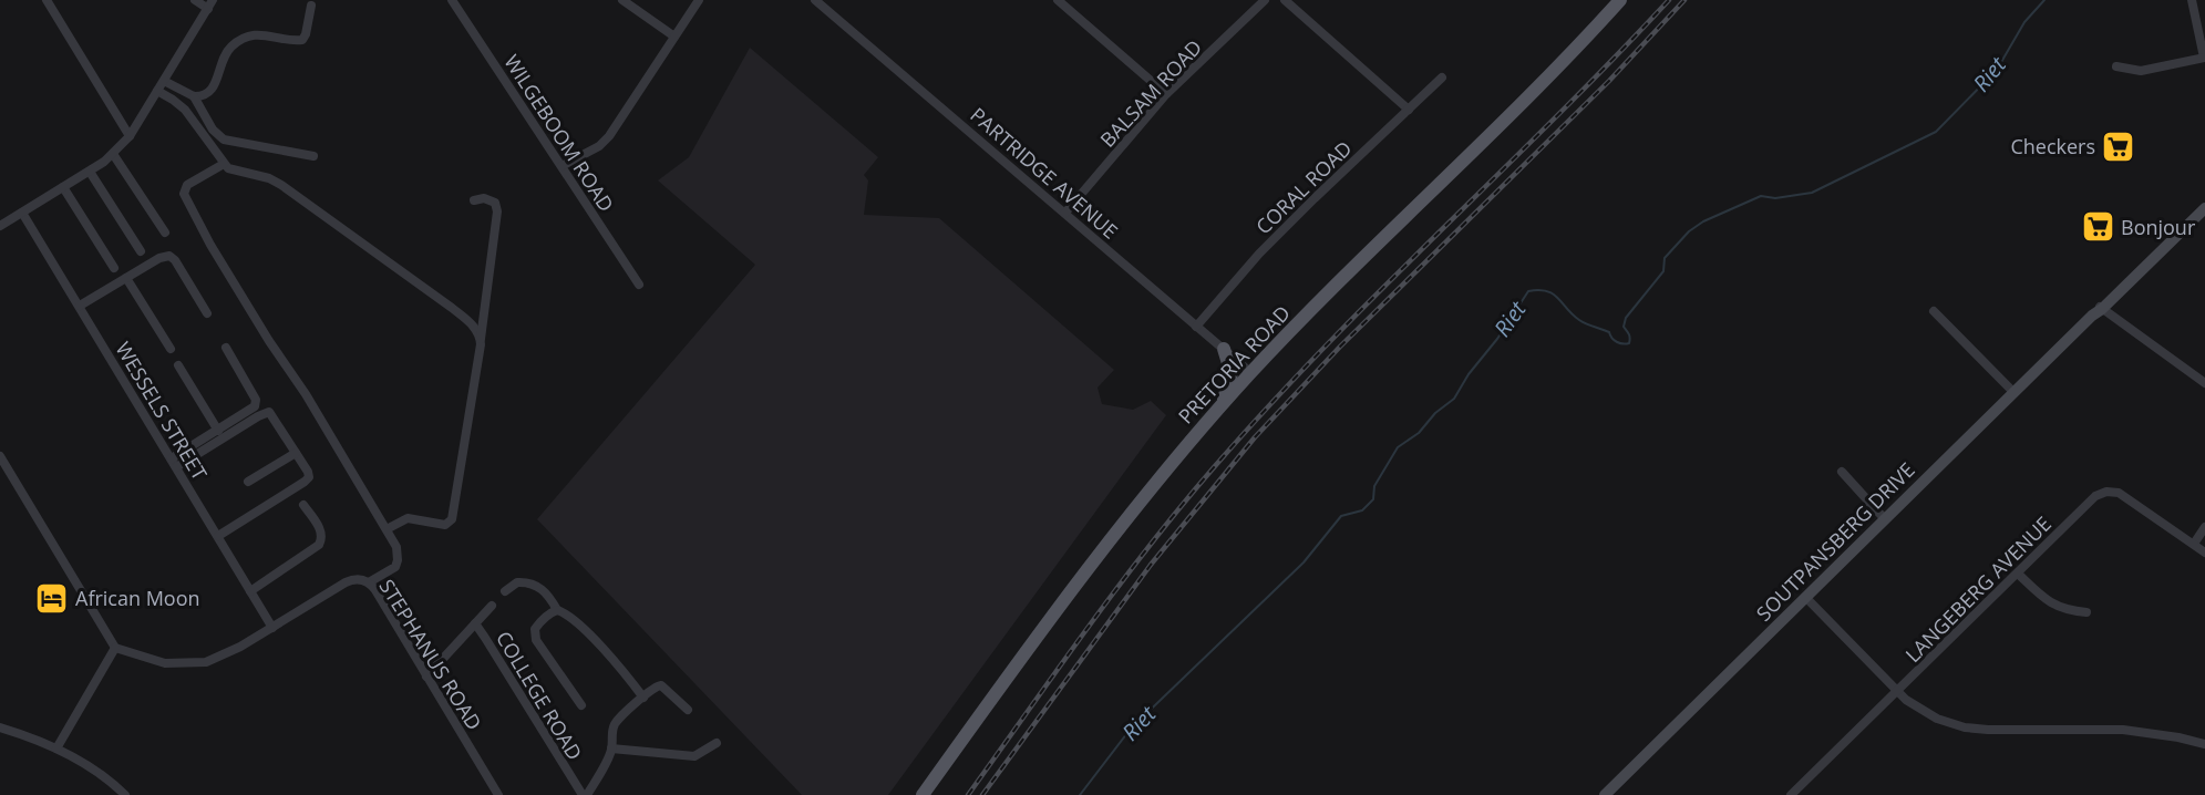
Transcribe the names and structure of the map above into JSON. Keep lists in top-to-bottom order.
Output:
{
  "streets": {
    "main road": ["PRETORIA ROAD"],
    "street": [
      "BALSAM ROAD",
      "WILGEBOOM ROAD",
      "PARTRIDGE AVENUE",
      "CORAL ROAD",
      "WESSELS STREET",
      "SOUTPANSBERG DRIVE",
      "LANGEBERG AVENUE",
      "STEPHANUS ROAD",
      "COLLEGE ROAD"
    ]
  },
  "crossings": [
    ["BALSAM ROAD", "PARTRIDGE AVENUE"],
    ["PARTRIDGE AVENUE", "CORAL ROAD"],
    ["PARTRIDGE AVENUE", "PRETORIA ROAD"],
    ["WESSELS STREET", "STEPHANUS ROAD"],
    ["STEPHANUS ROAD", "COLLEGE ROAD"]
  ],
  "water": ["Riet"],
  "places": {
    "supermarket": ["Checkers", "Bonjour"],
    "hotel": ["African Moon"]
  }
}
